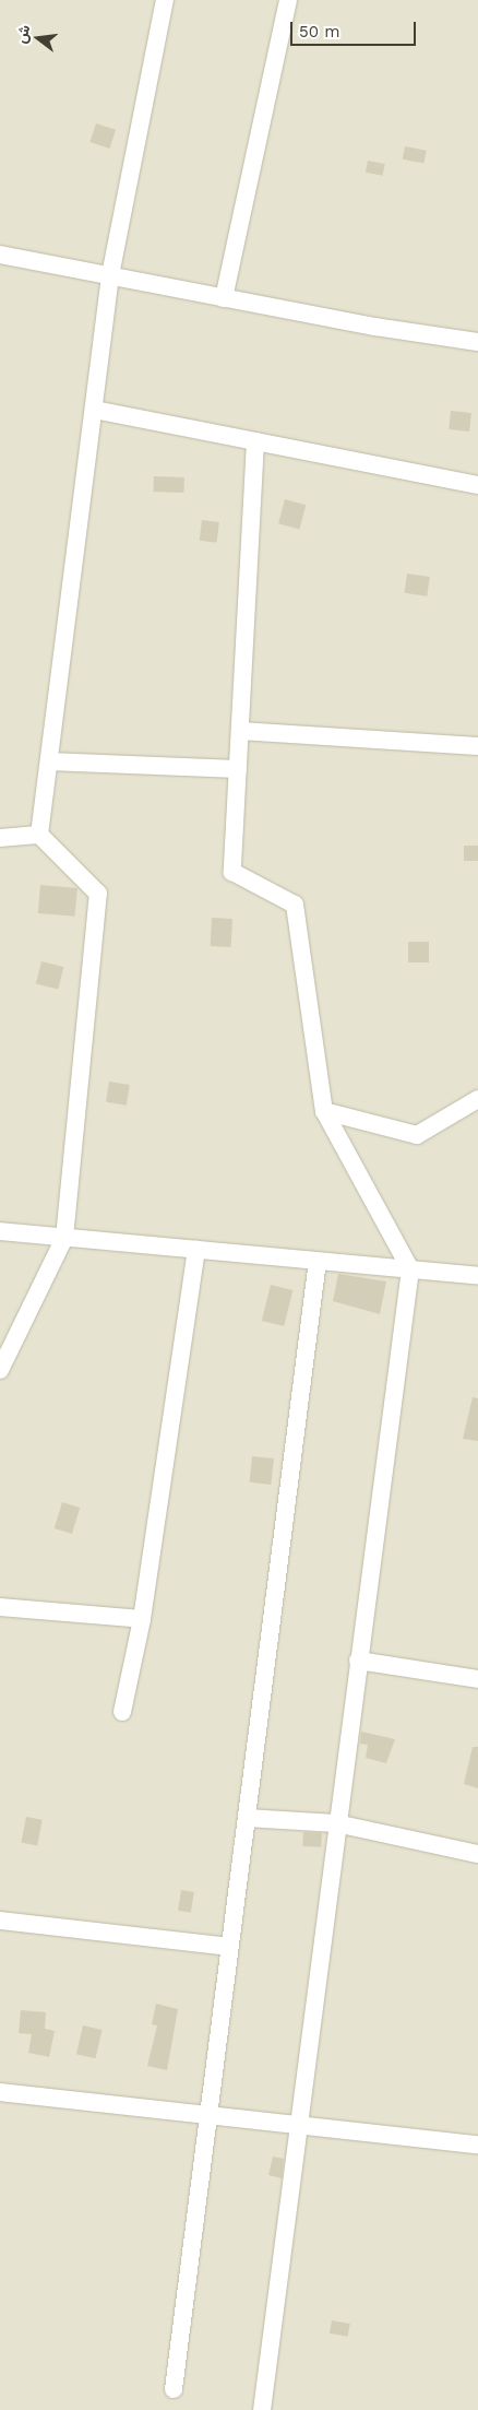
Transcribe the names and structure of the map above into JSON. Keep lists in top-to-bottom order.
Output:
{
  "scale_bar": "50 m",
  "north": "left"
}
